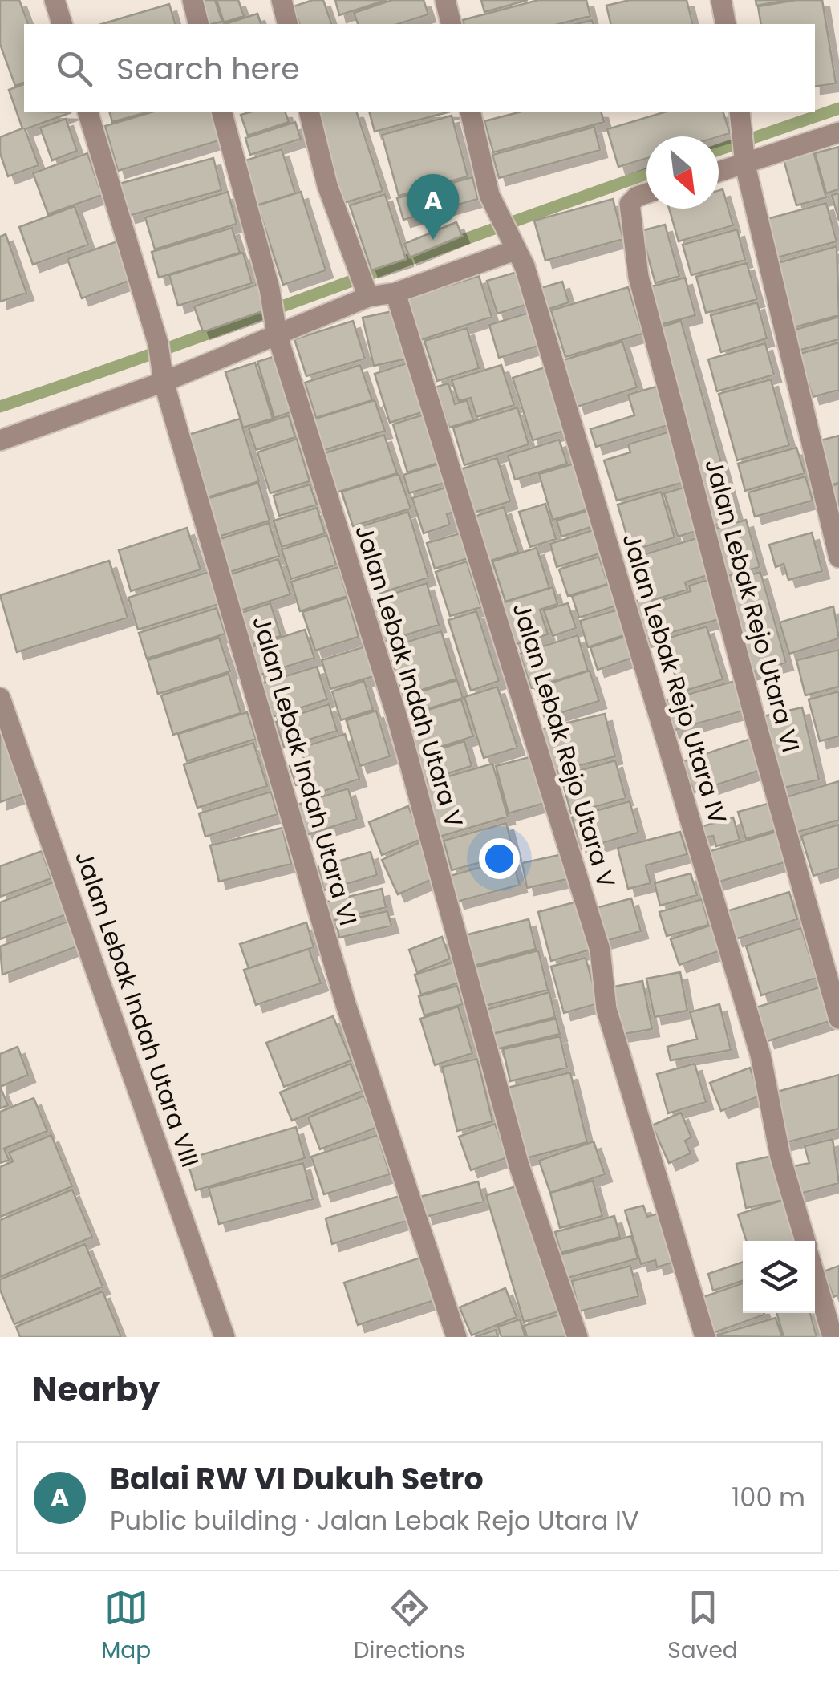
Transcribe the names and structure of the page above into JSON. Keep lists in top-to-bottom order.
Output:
{
  "streets": {
    "street": [
      "Jalan Lebak Rejo Utara VI",
      "Jalan Lebak Indah Utara V",
      "Jalan Lebak Rejo Utara IV",
      "Jalan Lebak Rejo Utara V",
      "Jalan Lebak Indah Utara VI",
      "Jalan Lebak Indah Utara VIII"
    ]
  },
  "north": "bottom right",
  "page": {
    "search": "Search here",
    "pins": "A",
    "heading": "Nearby",
    "list": [
      {
        "mark": "A",
        "name": "Balai RW VI Dukuh Setro",
        "note": "Public building · Jalan Lebak Rejo Utara IV",
        "value": "100 m"
      }
    ],
    "nav": ["Map", "Directions", "Saved"]
  }
}
